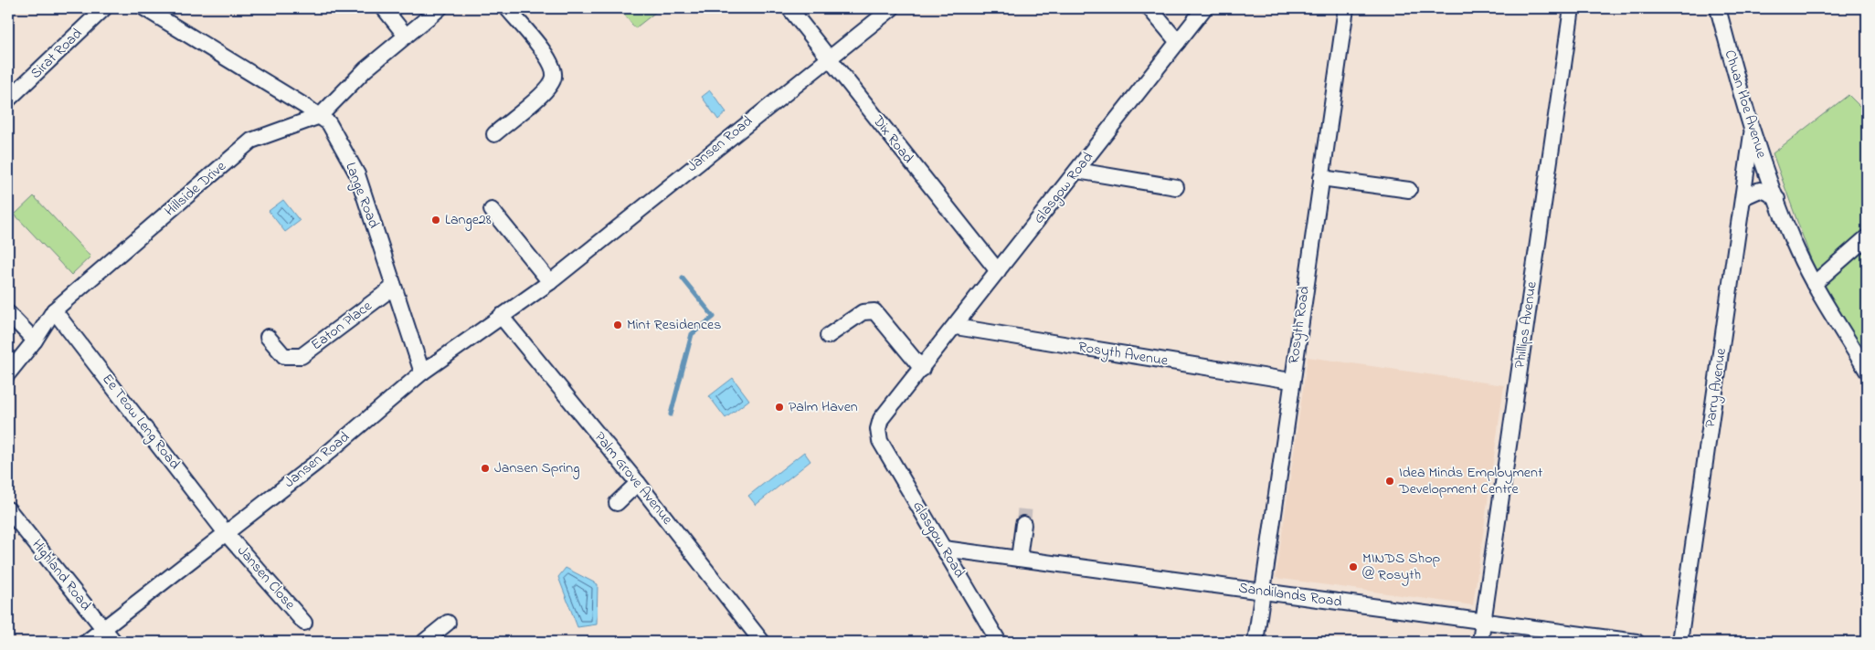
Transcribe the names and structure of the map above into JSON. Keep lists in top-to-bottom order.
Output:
{
  "streets": {
    "street": [
      "Sirat Road",
      "Chuan Hoe Avenue",
      "Dix Road",
      "Jansen Road",
      "Glasgow Road",
      "Hillside Drive",
      "Lange Road",
      "Rosyth Road",
      "Phillips Avenue",
      "Eaton Place",
      "Rosyth Avenue",
      "Parry Avenue",
      "Ee Teow Leng Road",
      "Palm Grove Avenue",
      "Highland Road",
      "Jansen Close",
      "Sandilands Road"
    ]
  },
  "crossings": [
    ["Chuan Hoe Avenue", "Parry Avenue"],
    ["Dix Road", "Jansen Road"],
    ["Dix Road", "Glasgow Road"],
    ["Jansen Road", "Lange Road"],
    ["Jansen Road", "Ee Teow Leng Road"],
    ["Jansen Road", "Palm Grove Avenue"],
    ["Jansen Road", "Highland Road"],
    ["Jansen Road", "Jansen Close"],
    ["Glasgow Road", "Rosyth Avenue"],
    ["Glasgow Road", "Sandilands Road"],
    ["Hillside Drive", "Lange Road"],
    ["Hillside Drive", "Ee Teow Leng Road"],
    ["Lange Road", "Eaton Place"],
    ["Rosyth Road", "Rosyth Avenue"],
    ["Rosyth Road", "Sandilands Road"],
    ["Phillips Avenue", "Sandilands Road"],
    ["Ee Teow Leng Road", "Jansen Close"]
  ],
  "places": [
    "Lange28",
    "Mint Residences",
    "Palm Haven",
    "Jansen Spring",
    "Idea Minds Employment Development Centre",
    "MINDS Shop @ Rosyth"
  ]
}
